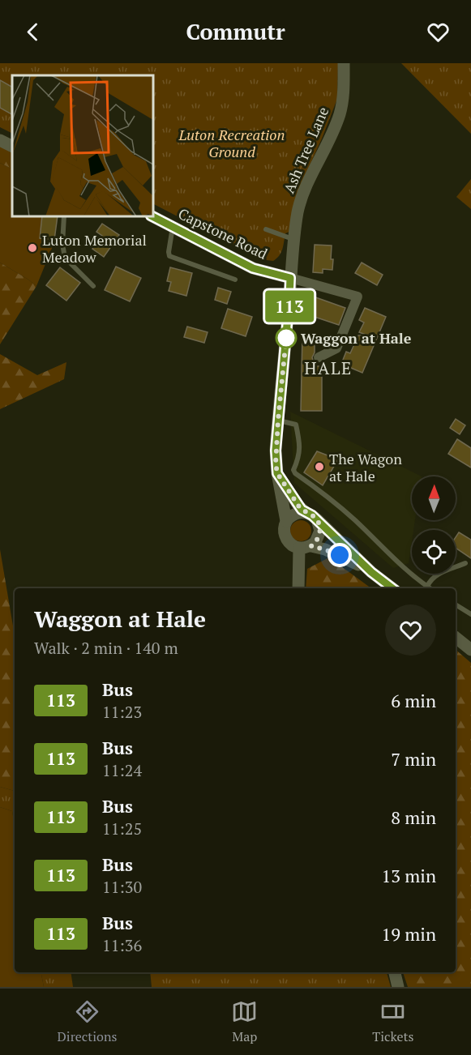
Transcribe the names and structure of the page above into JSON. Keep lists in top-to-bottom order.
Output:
{
  "streets": {
    "street": ["Ash Tree Lane", "Capstone Road"]
  },
  "crossings": [
    ["Ash Tree Lane", "Capstone Road"]
  ],
  "districts": ["HALE"],
  "parks": ["Luton Recreation Ground"],
  "places": ["Luton Memorial Meadow", "Waggon at Hale", "The Wagon at Hale"],
  "lines": ["bus line 113"],
  "north": "top",
  "page": {
    "header": "Commutr",
    "on_map": "113",
    "heading": ["Waggon at Hale", "Walk · 2 min · 140 m"],
    "list": [
      {
        "mark": "113",
        "name": "Bus",
        "note": "11:23",
        "value": "6 min"
      },
      {
        "mark": "113",
        "name": "Bus",
        "note": "11:24",
        "value": "7 min"
      },
      {
        "mark": "113",
        "name": "Bus",
        "note": "11:25",
        "value": "8 min"
      },
      {
        "mark": "113",
        "name": "Bus",
        "note": "11:30",
        "value": "13 min"
      },
      {
        "mark": "113",
        "name": "Bus",
        "note": "11:36",
        "value": "19 min"
      }
    ],
    "tabs": ["Directions", "Map", "Tickets"]
  }
}
